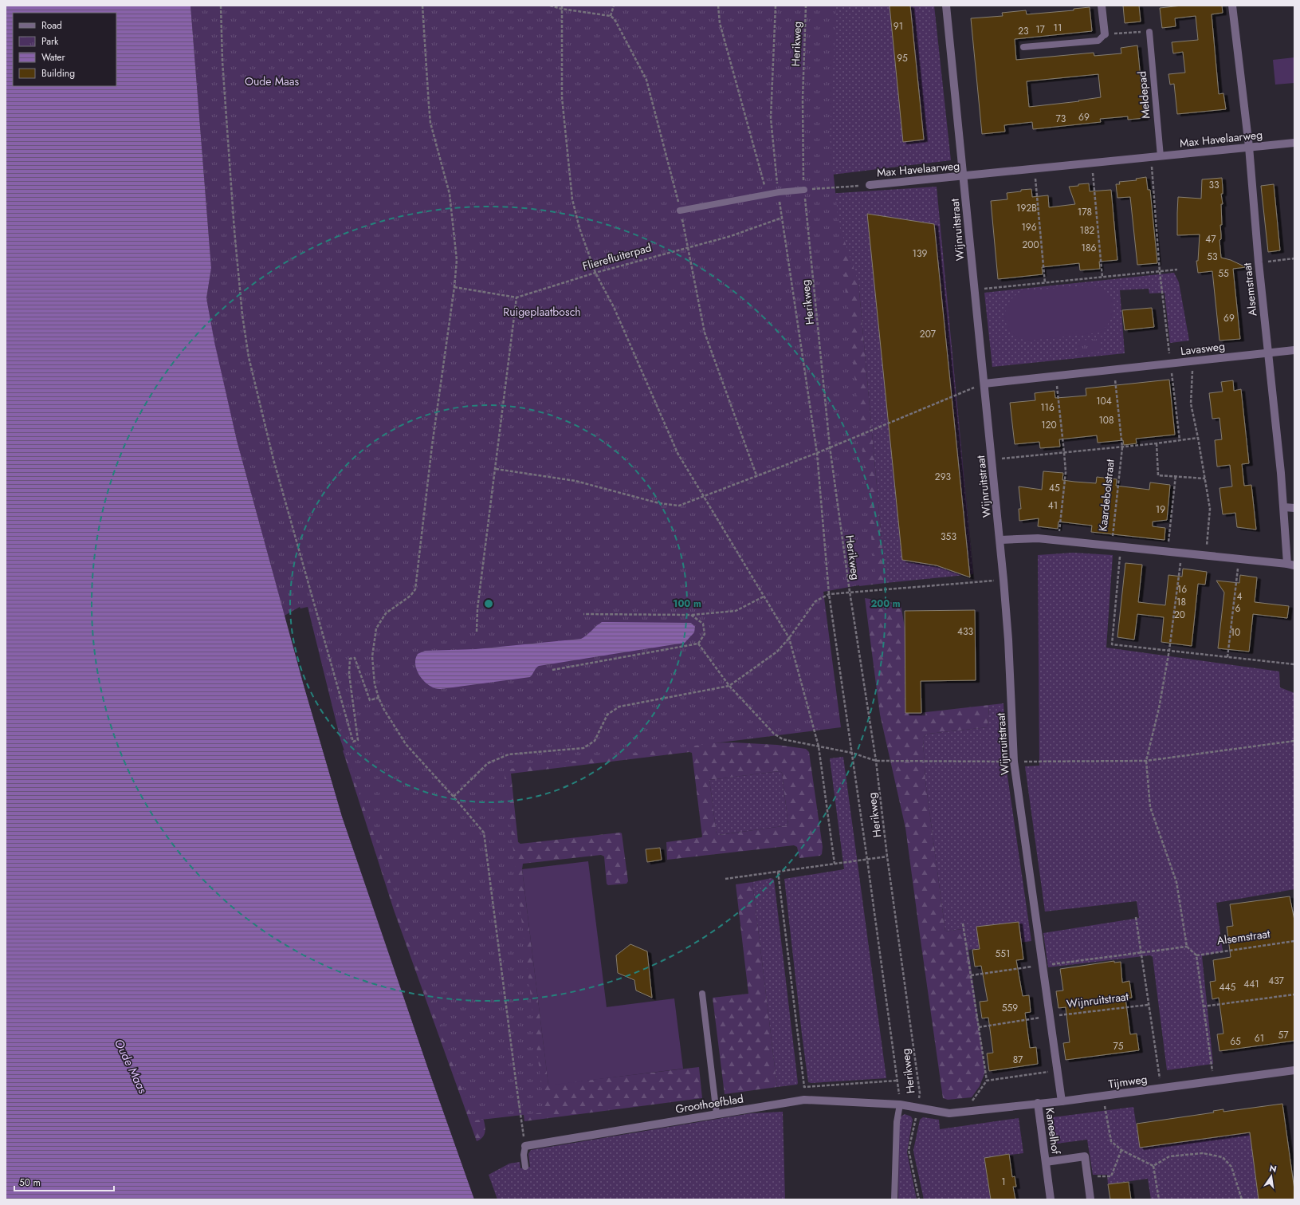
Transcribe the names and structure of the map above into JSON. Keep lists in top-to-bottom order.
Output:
{
  "streets": {
    "street": [
      "Max Havelaarweg",
      "Wijnruitstraat",
      "Alsemstraat",
      "Lavasweg",
      "Kaardebolstraat",
      "Tijmweg",
      "Groothoefblad",
      "Kaneelhof"
    ],
    "lane": ["Meldepad"],
    "path": ["Herikweg", "Flierefluiterpad"]
  },
  "crossings": [
    ["Herikweg", "Max Havelaarweg"],
    ["Herikweg", "Tijmweg"],
    ["Herikweg", "Groothoefblad"],
    ["Meldepad", "Max Havelaarweg"],
    ["Max Havelaarweg", "Wijnruitstraat"],
    ["Max Havelaarweg", "Alsemstraat"],
    ["Wijnruitstraat", "Lavasweg"],
    ["Wijnruitstraat", "Kaardebolstraat"],
    ["Wijnruitstraat", "Tijmweg"],
    ["Alsemstraat", "Lavasweg"],
    ["Alsemstraat", "Kaardebolstraat"],
    ["Tijmweg", "Groothoefblad"],
    ["Tijmweg", "Kaneelhof"]
  ],
  "water": ["Oude Maas"],
  "parks": ["Oude Maas", "Ruigeplaatbosch"],
  "house_numbers": [
    "91",
    "11",
    "17",
    "23",
    "95",
    "69",
    "73",
    "33",
    "192B",
    "178",
    "196",
    "182",
    "47",
    "200",
    "186",
    "139",
    "53",
    "55",
    "69",
    "207",
    "104",
    "116",
    "108",
    "120",
    "293",
    "45",
    "41",
    "19",
    "353",
    "16",
    "4",
    "18",
    "6",
    "20",
    "433",
    "10",
    "551",
    "437",
    "441",
    "445",
    "559",
    "57",
    "61",
    "65",
    "75",
    "87",
    "1"
  ],
  "legend": [
    "Road",
    "Park",
    "Water",
    "Building"
  ],
  "scale_bar": "50 m",
  "north": "top",
  "rings": ["100 m", "200 m"]
}
